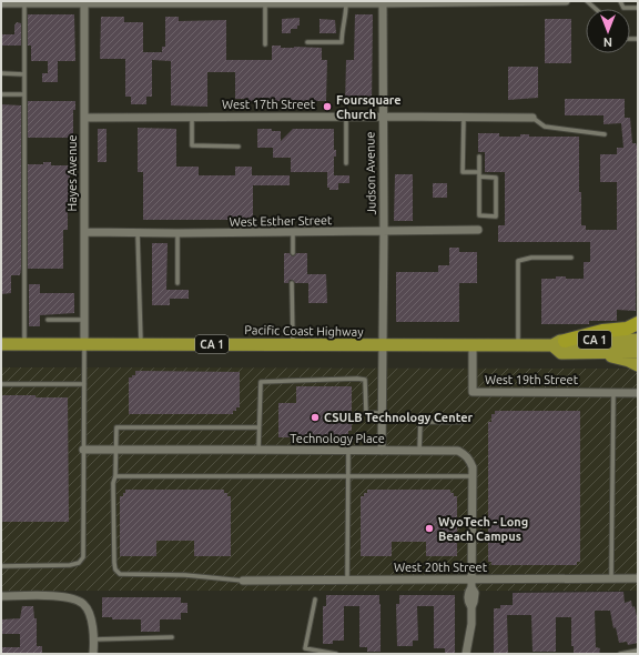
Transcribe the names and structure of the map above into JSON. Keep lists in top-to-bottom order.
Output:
{
  "streets": {
    "highway": ["Pacific Coast Highway", "CA 1"],
    "street": [
      "West 17th Street",
      "Hayes Avenue",
      "Judson Avenue",
      "West Esther Street",
      "West 19th Street",
      "Technology Place",
      "West 20th Street"
    ]
  },
  "crossings": [
    ["West 17th Street", "Hayes Avenue"],
    ["West 17th Street", "Judson Avenue"],
    ["Hayes Avenue", "West Esther Street"],
    ["Hayes Avenue", "Pacific Coast Highway"],
    ["Judson Avenue", "West Esther Street"],
    ["Judson Avenue", "Pacific Coast Highway"],
    ["Judson Avenue", "Technology Place"],
    ["Pacific Coast Highway", "West 19th Street"],
    ["Technology Place", "West 20th Street"]
  ],
  "places": ["Foursquare Church", "CSULB Technology Center", "WyoTech - Long Beach Campus"],
  "north": "bottom"
}
